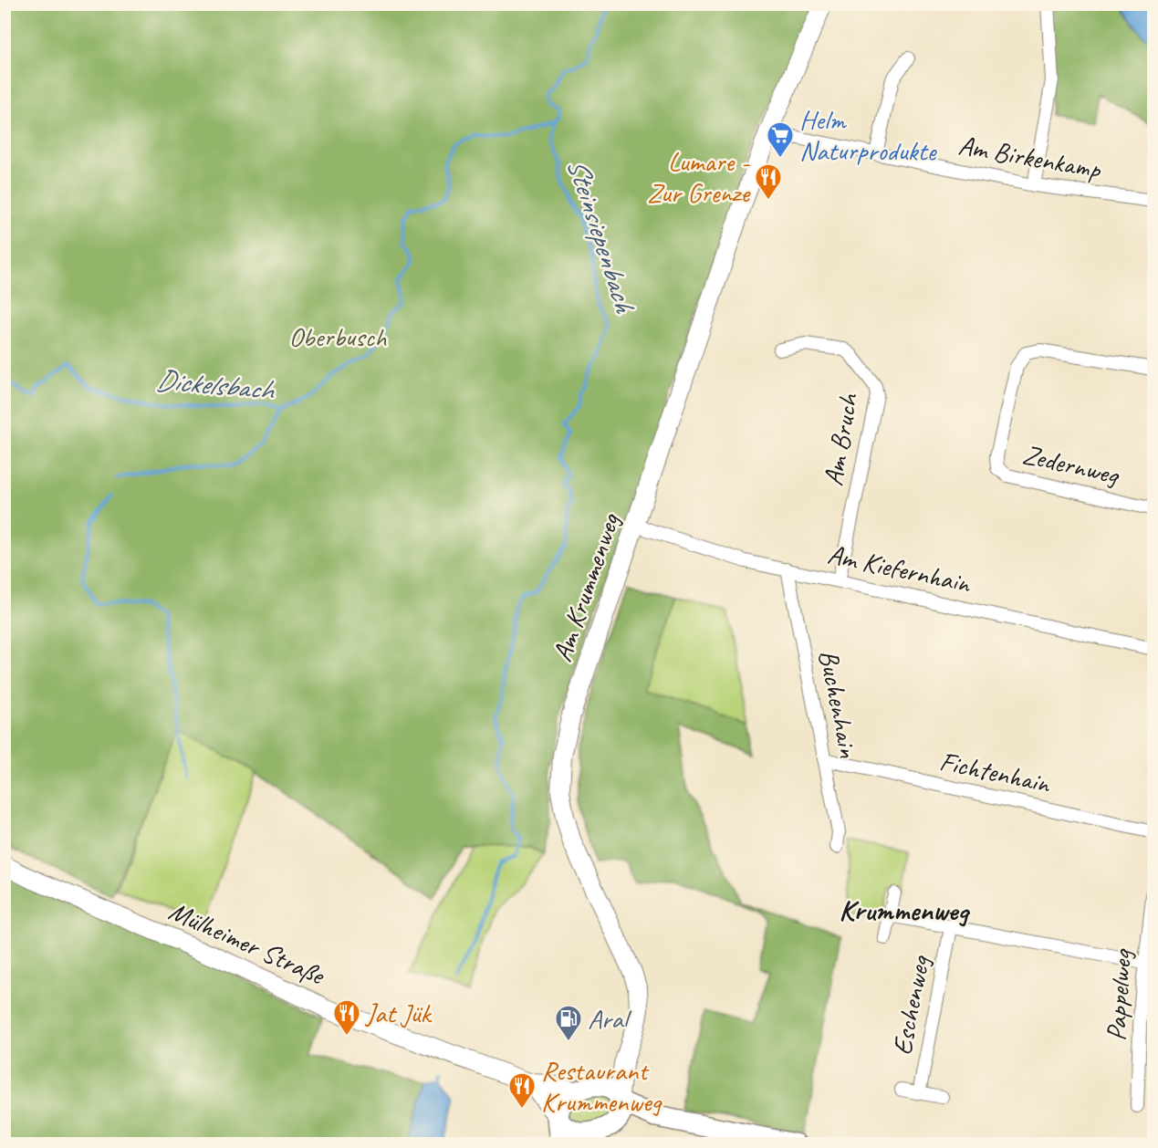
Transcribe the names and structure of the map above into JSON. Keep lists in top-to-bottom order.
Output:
{
  "streets": {
    "main road": ["Am Krummenweg", "Mülheimer Straße"],
    "street": [
      "Am Birkenkamp",
      "Am Bruch",
      "Zedernweg",
      "Am Kiefernhain",
      "Buchenhain",
      "Fichtenhain",
      "Pappelweg",
      "Eschenweg"
    ]
  },
  "crossings": [
    ["Am Birkenkamp", "Am Krummenweg"],
    ["Am Bruch", "Am Kiefernhain"],
    ["Am Kiefernhain", "Am Krummenweg"],
    ["Am Kiefernhain", "Buchenhain"],
    ["Am Krummenweg", "Mülheimer Straße"],
    ["Buchenhain", "Fichtenhain"],
    ["Pappelweg", "Eschenweg"]
  ],
  "districts": ["Krummenweg"],
  "water": ["Steinsiepenbach", "Dickelsbach"],
  "parks": ["Oberbusch"],
  "places": {
    "supermarket": ["Helm Naturprodukte"],
    "restaurant": ["Lumare - Zur Grenze", "Jat Jük", "Restaurant Krummenweg"],
    "fuel station": ["Aral"]
  }
}
